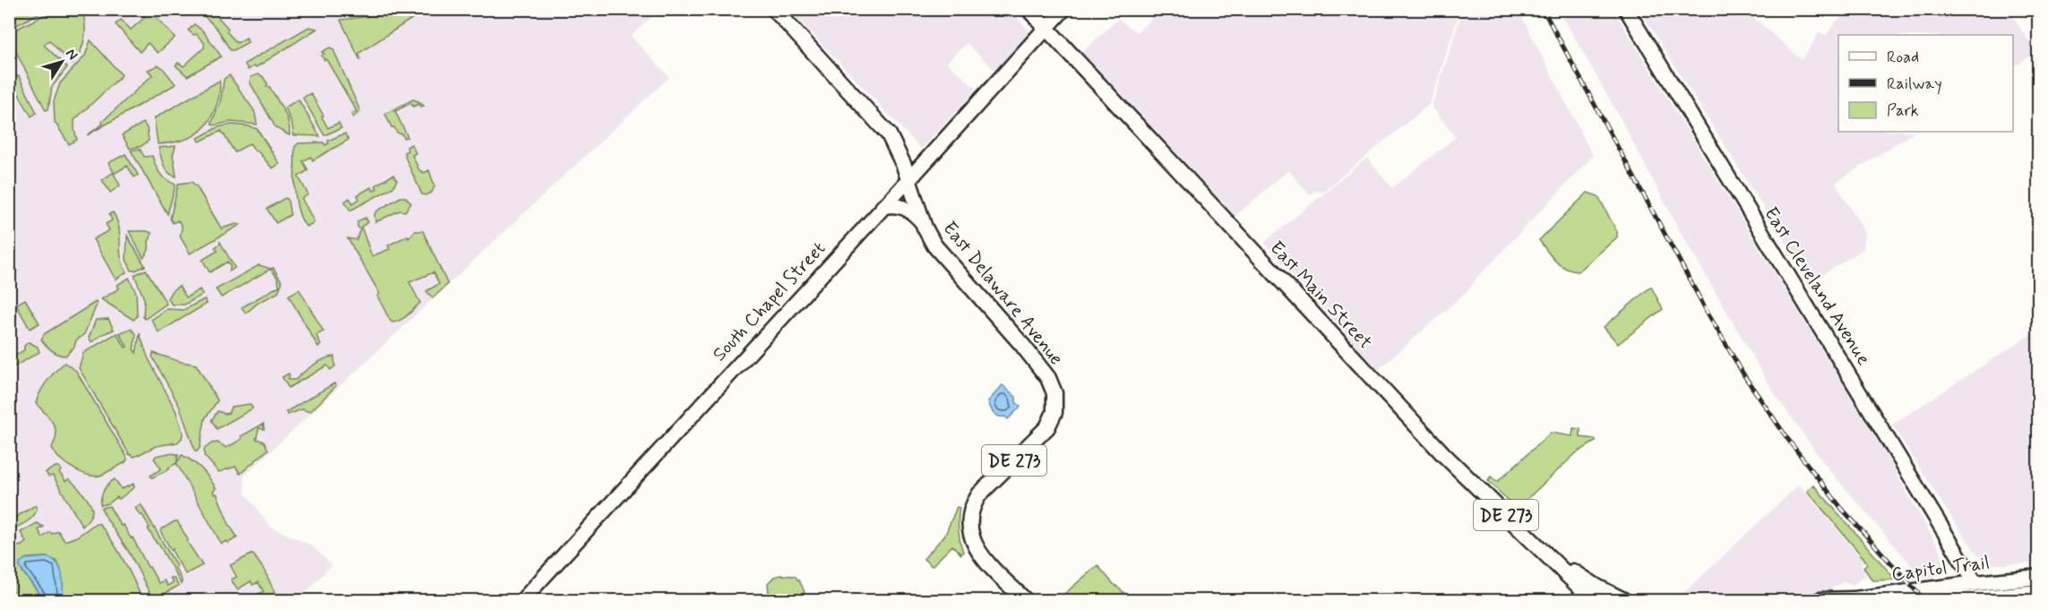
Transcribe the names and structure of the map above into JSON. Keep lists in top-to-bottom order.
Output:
{
  "streets": {
    "main road": [
      "East Cleveland Avenue",
      "East Delaware Avenue",
      "East Main Street",
      "South Chapel Street",
      "DE 273",
      "Capitol Trail"
    ]
  },
  "crossings": [
    ["East Cleveland Avenue", "Capitol Trail"],
    ["East Delaware Avenue", "South Chapel Street"],
    ["East Main Street", "South Chapel Street"]
  ],
  "legend": ["Road", "Railway", "Park"],
  "north": "top right"
}
